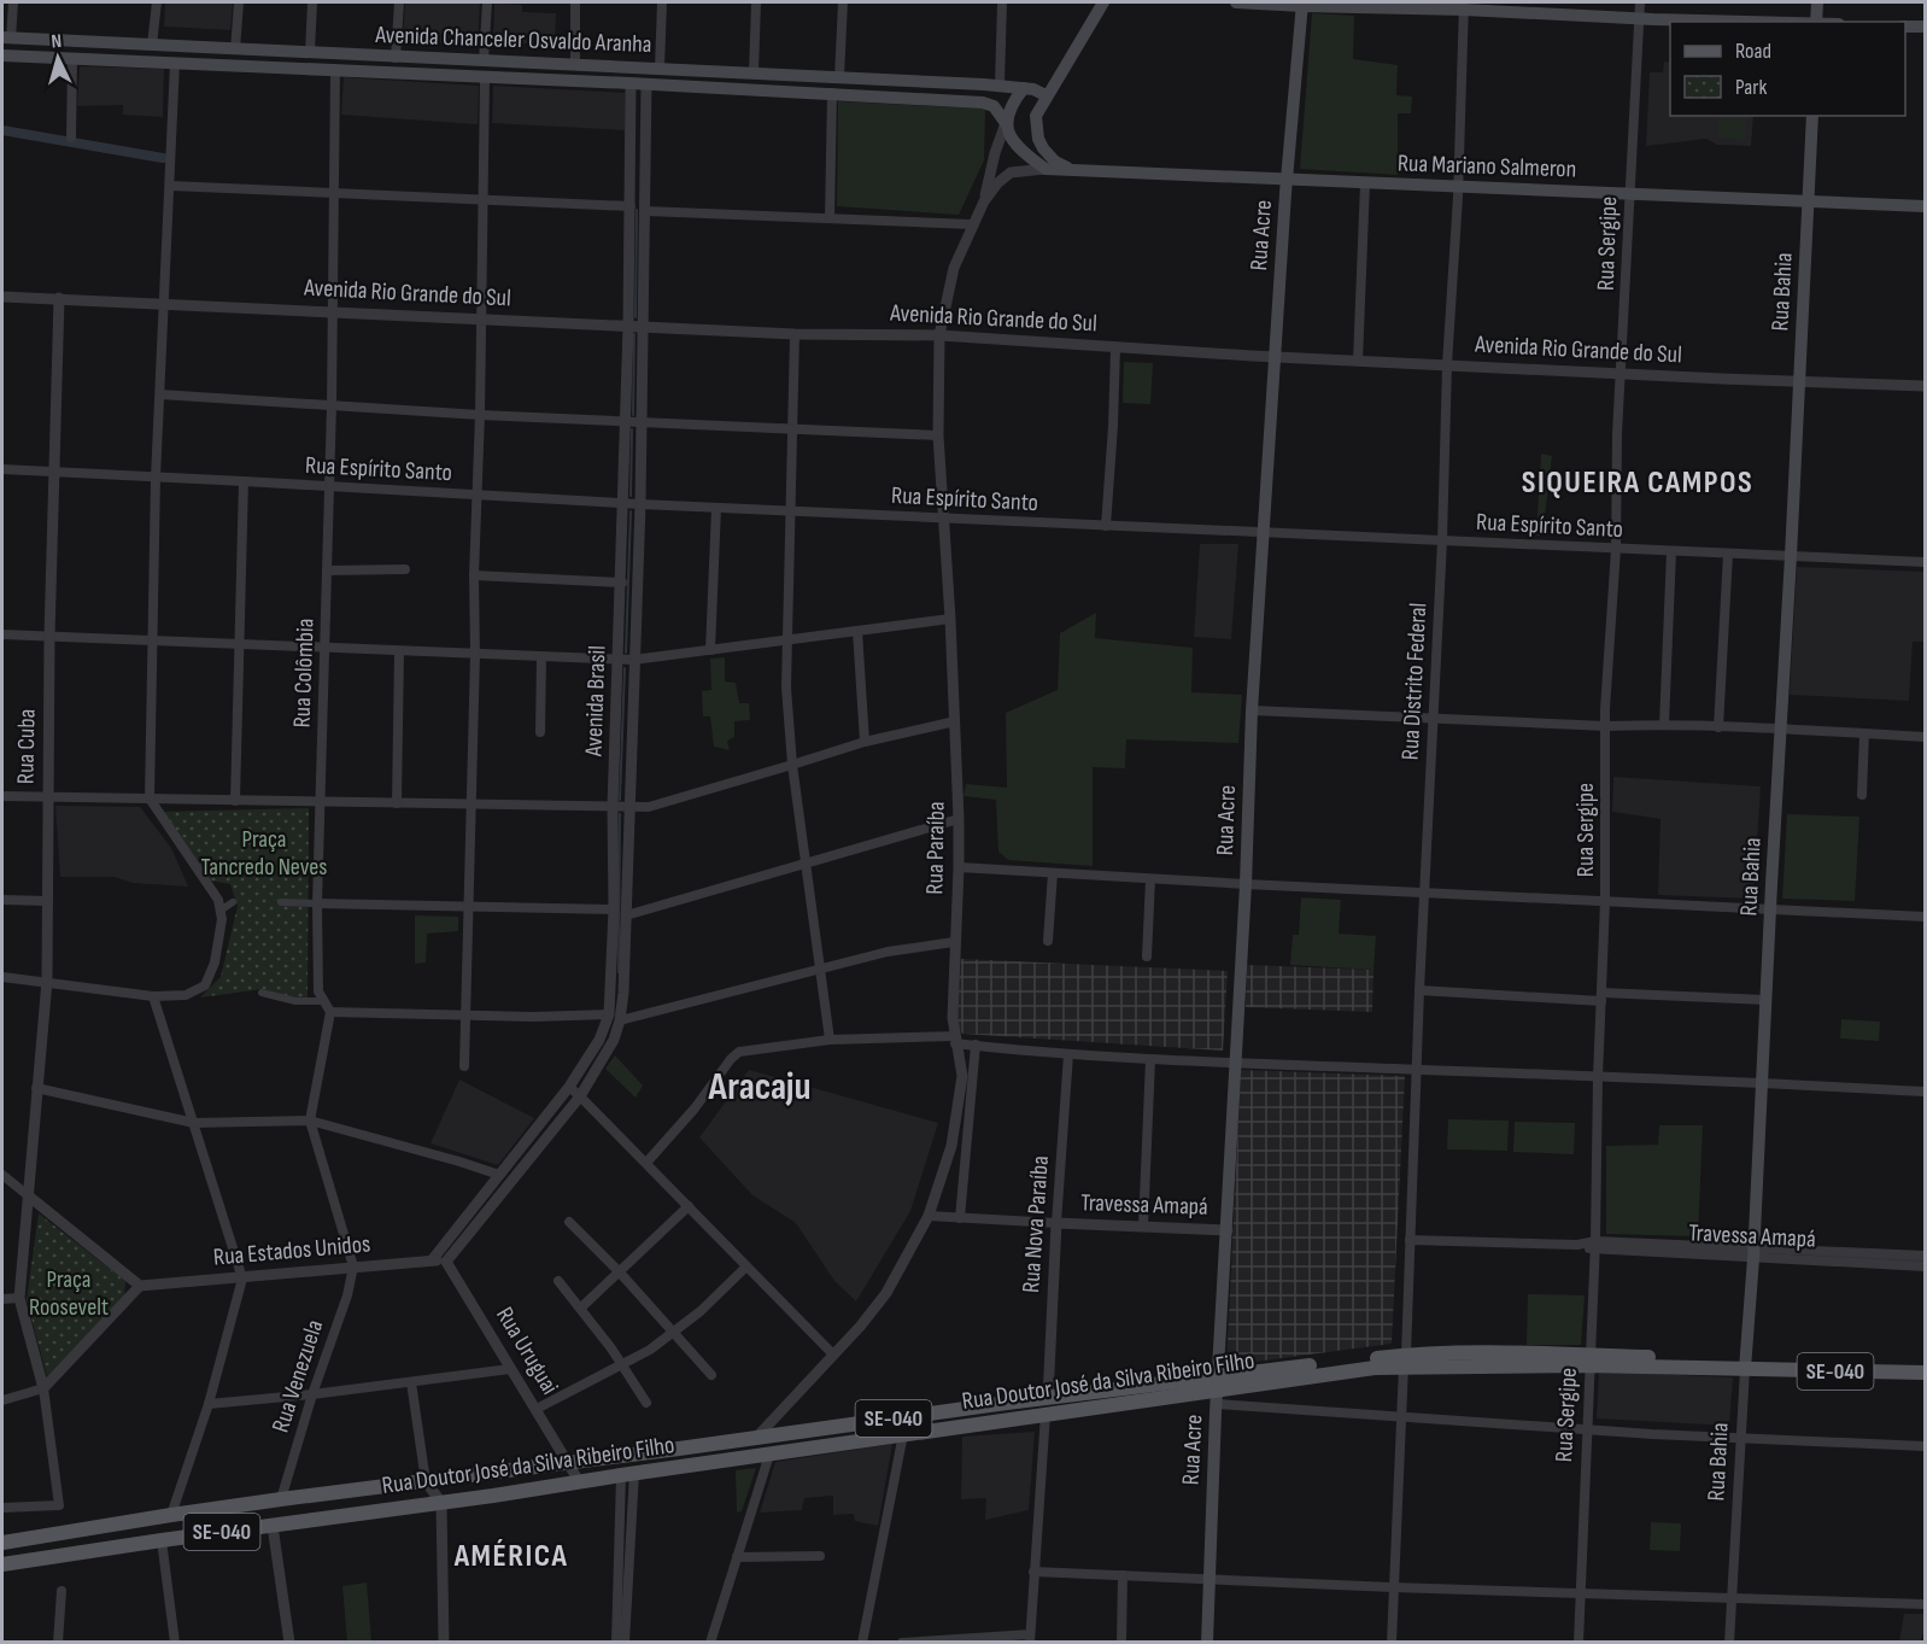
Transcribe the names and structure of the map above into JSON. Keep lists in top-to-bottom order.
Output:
{
  "streets": {
    "main road": [
      "Avenida Chanceler Osvaldo Aranha",
      "Rua Mariano Salmeron",
      "Rua Acre",
      "Rua Bahia",
      "SE-040",
      "Rua Doutor José da Silva Ribeiro Filho"
    ],
    "street": [
      "Rua Sergipe",
      "Avenida Rio Grande do Sul",
      "Rua Espírito Santo",
      "Rua Colômbia",
      "Rua Distrito Federal",
      "Avenida Brasil",
      "Rua Cuba",
      "Rua Paraíba",
      "Travessa Amapá",
      "Rua Nova Paraíba",
      "Rua Estados Unidos",
      "Rua Uruguai",
      "Rua Venezuela"
    ]
  },
  "crossings": [
    ["Avenida Chanceler Osvaldo Aranha", "Rua Mariano Salmeron"],
    ["Avenida Chanceler Osvaldo Aranha", "Rua Colômbia"],
    ["Avenida Chanceler Osvaldo Aranha", "Avenida Brasil"],
    ["Rua Mariano Salmeron", "Rua Acre"],
    ["Rua Mariano Salmeron", "Rua Sergipe"],
    ["Rua Mariano Salmeron", "Rua Bahia"],
    ["Rua Mariano Salmeron", "Rua Distrito Federal"],
    ["Rua Acre", "Avenida Rio Grande do Sul"],
    ["Rua Acre", "Rua Espírito Santo"],
    ["Rua Acre", "Travessa Amapá"],
    ["Rua Acre", "Rua Doutor José da Silva Ribeiro Filho"],
    ["Rua Sergipe", "Avenida Rio Grande do Sul"],
    ["Rua Sergipe", "Rua Espírito Santo"],
    ["Rua Sergipe", "Travessa Amapá"],
    ["Rua Sergipe", "Rua Doutor José da Silva Ribeiro Filho"],
    ["Rua Bahia", "Avenida Rio Grande do Sul"],
    ["Rua Bahia", "Rua Espírito Santo"],
    ["Rua Bahia", "Travessa Amapá"],
    ["Rua Bahia", "Rua Doutor José da Silva Ribeiro Filho"],
    ["Avenida Rio Grande do Sul", "Rua Colômbia"],
    ["Avenida Rio Grande do Sul", "Rua Distrito Federal"],
    ["Avenida Rio Grande do Sul", "Avenida Brasil"],
    ["Avenida Rio Grande do Sul", "Rua Cuba"],
    ["Avenida Rio Grande do Sul", "Rua Paraíba"],
    ["Rua Espírito Santo", "Rua Colômbia"],
    ["Rua Espírito Santo", "Rua Distrito Federal"],
    ["Rua Espírito Santo", "Avenida Brasil"],
    ["Rua Espírito Santo", "Rua Cuba"],
    ["Rua Espírito Santo", "Rua Paraíba"],
    ["Rua Distrito Federal", "Travessa Amapá"],
    ["Rua Distrito Federal", "Rua Doutor José da Silva Ribeiro Filho"],
    ["Avenida Brasil", "Rua Estados Unidos"],
    ["Avenida Brasil", "Rua Uruguai"],
    ["Rua Paraíba", "Travessa Amapá"],
    ["Rua Paraíba", "Rua Doutor José da Silva Ribeiro Filho"],
    ["Travessa Amapá", "Rua Nova Paraíba"],
    ["Rua Nova Paraíba", "Rua Doutor José da Silva Ribeiro Filho"],
    ["Rua Estados Unidos", "Rua Uruguai"],
    ["Rua Estados Unidos", "Rua Venezuela"],
    ["Rua Uruguai", "Rua Doutor José da Silva Ribeiro Filho"],
    ["Rua Venezuela", "Rua Doutor José da Silva Ribeiro Filho"]
  ],
  "districts": ["SIQUEIRA CAMPOS", "Aracaju", "AMÉRICA"],
  "parks": ["Praça Tancredo Neves", "Praça Roosevelt"],
  "legend": ["Road", "Park"],
  "north": "top"
}
